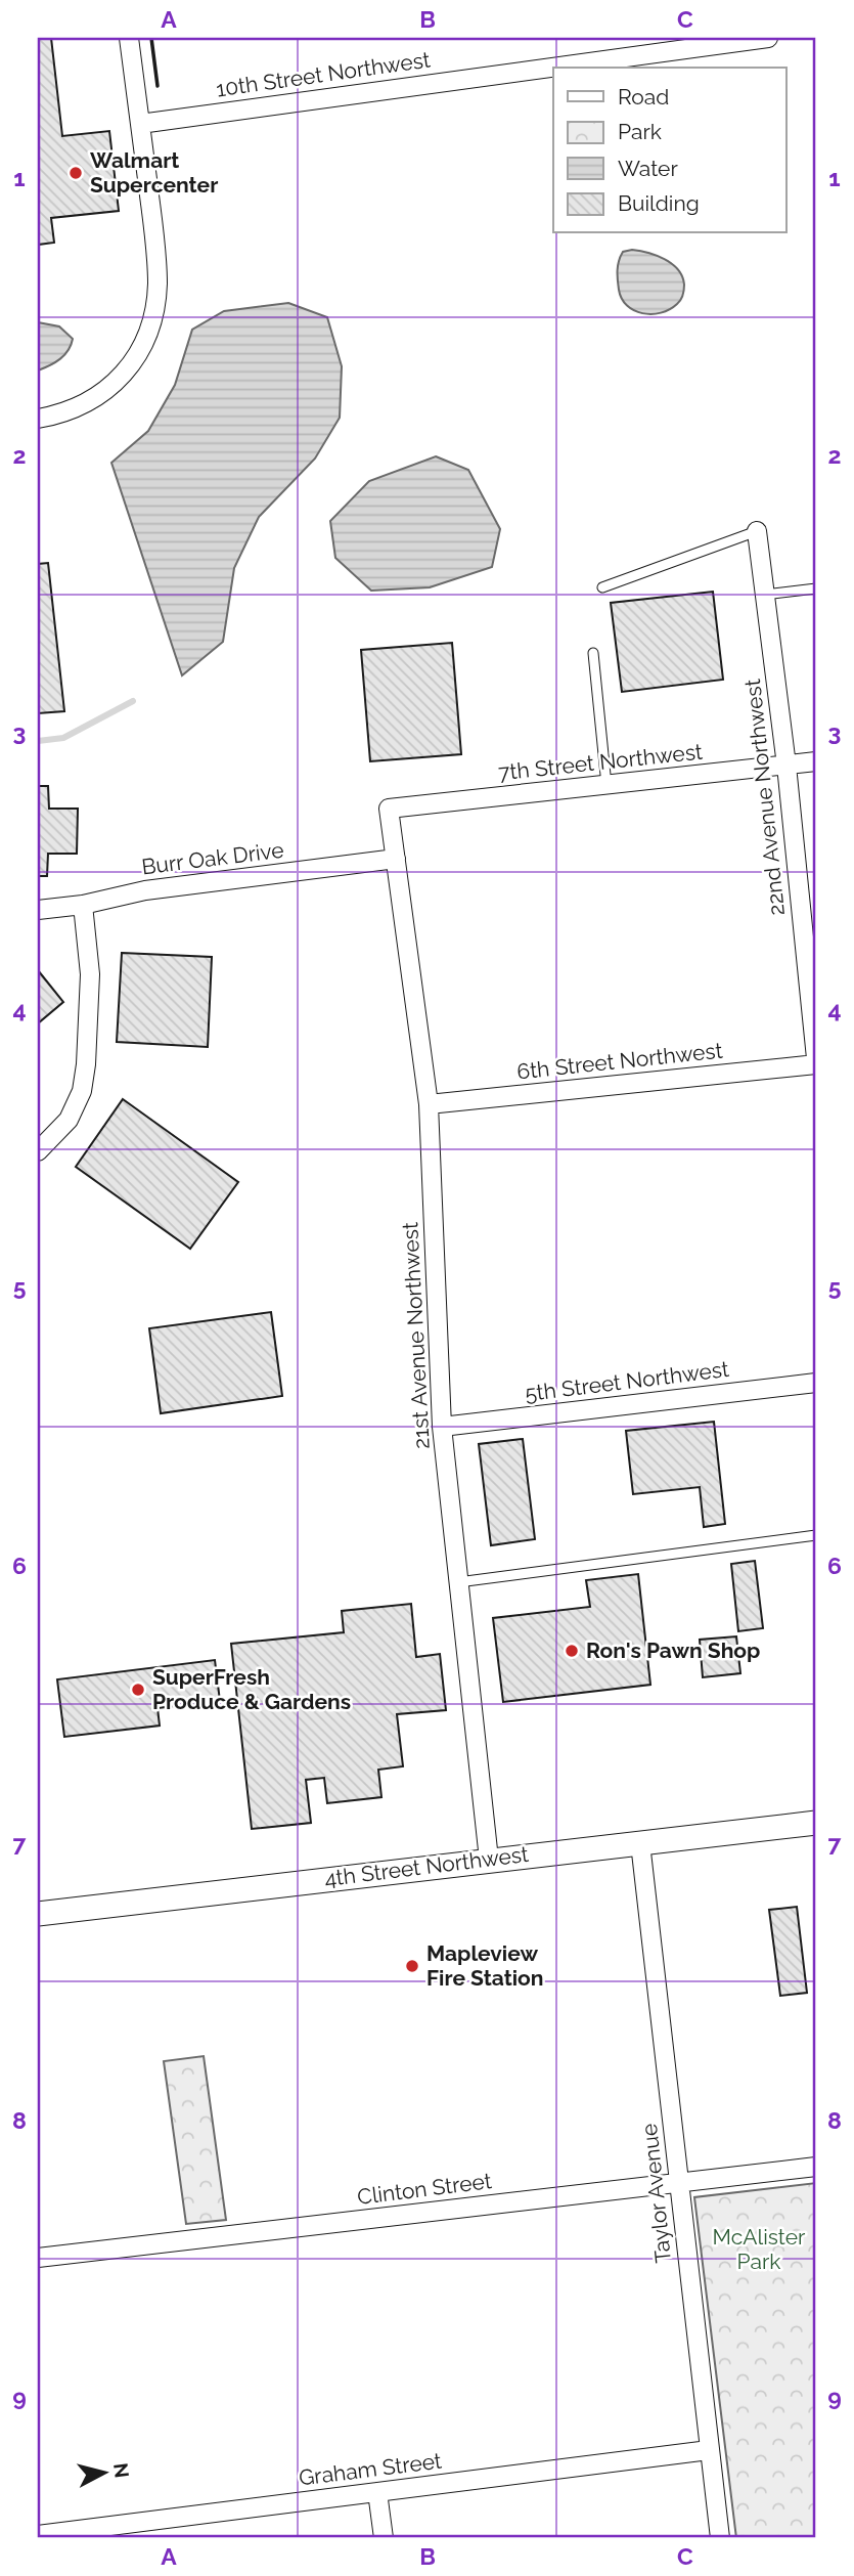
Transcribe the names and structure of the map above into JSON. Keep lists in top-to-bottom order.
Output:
{
  "streets": {
    "street": [
      "10th Street Northwest",
      "7th Street Northwest",
      "22nd Avenue Northwest",
      "Burr Oak Drive",
      "6th Street Northwest",
      "21st Avenue Northwest",
      "5th Street Northwest",
      "4th Street Northwest",
      "Clinton Street",
      "Taylor Avenue",
      "Graham Street"
    ]
  },
  "crossings": [
    ["7th Street Northwest", "22nd Avenue Northwest"],
    ["7th Street Northwest", "21st Avenue Northwest"],
    ["Burr Oak Drive", "21st Avenue Northwest"],
    ["6th Street Northwest", "21st Avenue Northwest"],
    ["21st Avenue Northwest", "5th Street Northwest"],
    ["21st Avenue Northwest", "4th Street Northwest"],
    ["4th Street Northwest", "Taylor Avenue"],
    ["Clinton Street", "Taylor Avenue"],
    ["Taylor Avenue", "Graham Street"]
  ],
  "parks": ["McAlister Park"],
  "places": [
    "Walmart Supercenter",
    "Ron's Pawn Shop",
    "SuperFresh Produce & Gardens",
    "Mapleview Fire Station"
  ],
  "legend": [
    "Road",
    "Park",
    "Water",
    "Building"
  ],
  "north": "right",
  "grid": {
    "columns": ["A", "B", "C"],
    "rows": [
      "1",
      "2",
      "3",
      "4",
      "5",
      "6",
      "7",
      "8",
      "9"
    ]
  }
}
